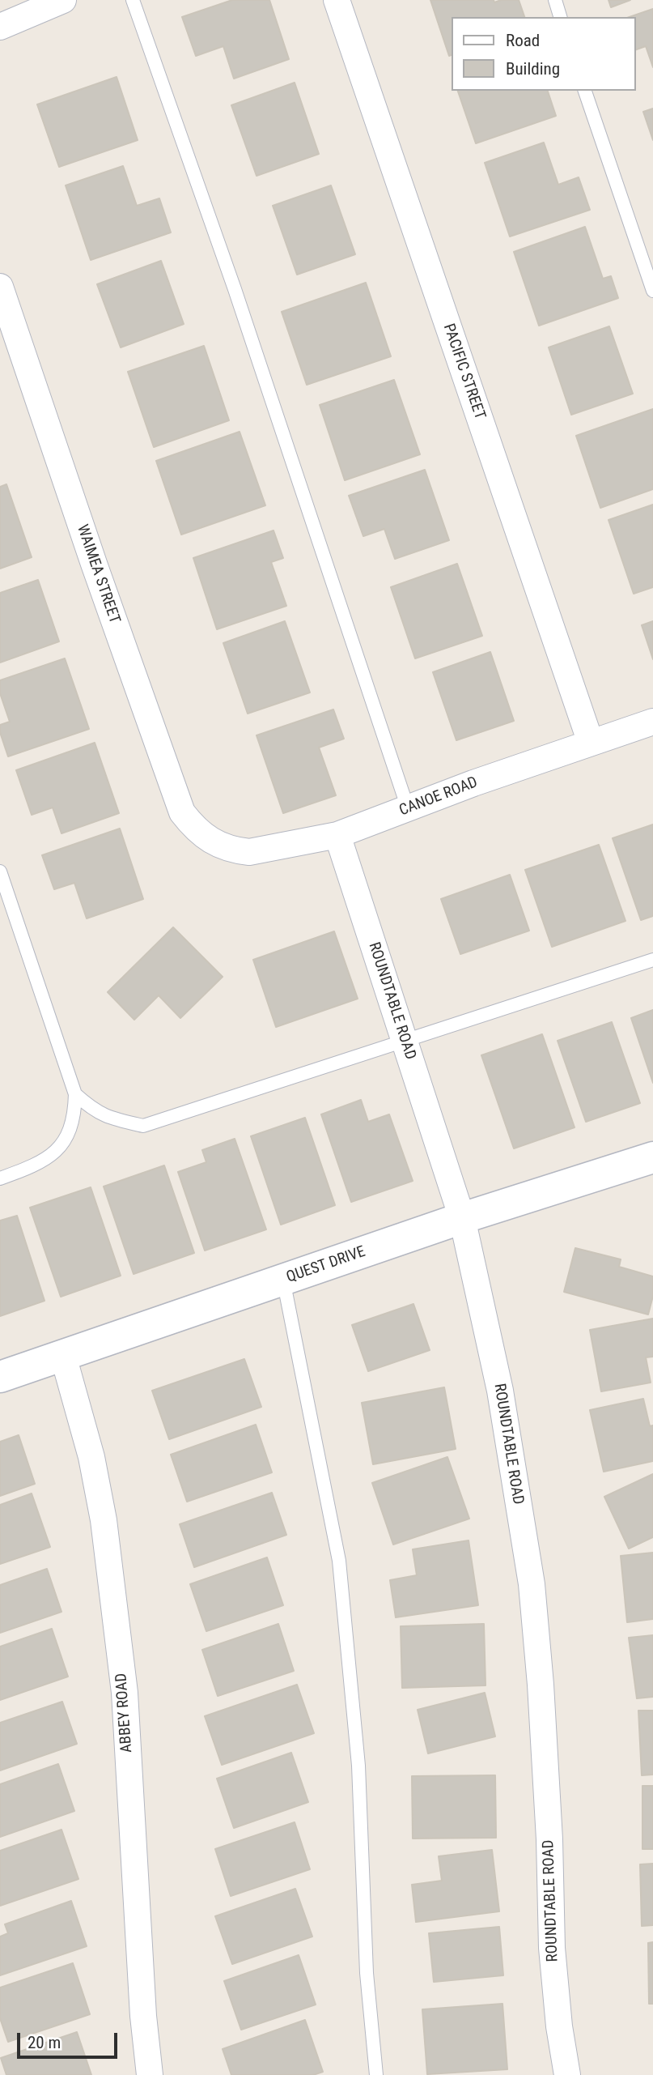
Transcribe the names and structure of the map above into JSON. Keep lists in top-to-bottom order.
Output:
{
  "streets": {
    "street": [
      "PACIFIC STREET",
      "WAIMEA STREET",
      "CANOE ROAD",
      "ROUNDTABLE ROAD",
      "QUEST DRIVE",
      "ABBEY ROAD"
    ]
  },
  "crossings": [
    ["PACIFIC STREET", "CANOE ROAD"],
    ["WAIMEA STREET", "CANOE ROAD"],
    ["CANOE ROAD", "ROUNDTABLE ROAD"],
    ["ROUNDTABLE ROAD", "QUEST DRIVE"],
    ["QUEST DRIVE", "ABBEY ROAD"]
  ],
  "legend": ["Road", "Building"],
  "scale_bar": "20 m"
}
